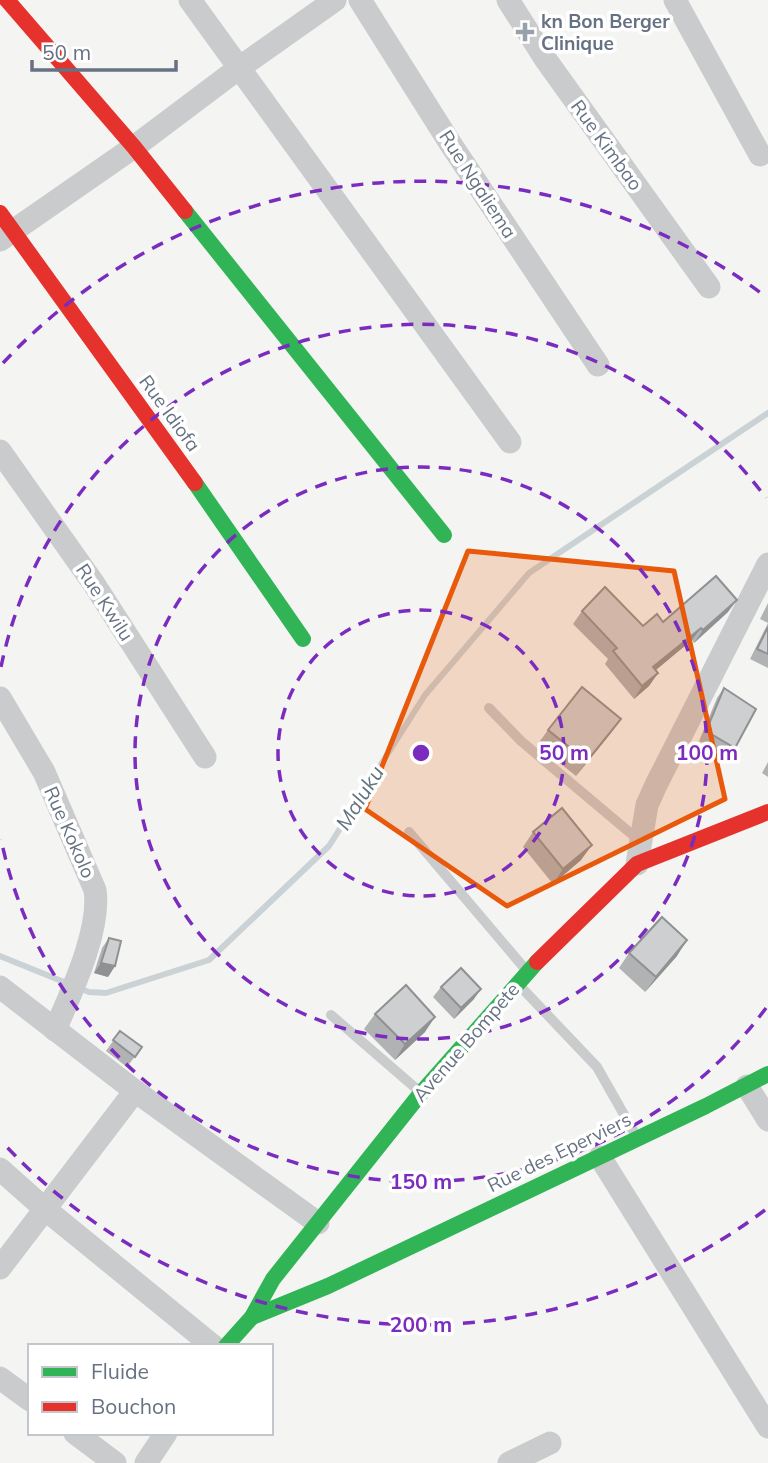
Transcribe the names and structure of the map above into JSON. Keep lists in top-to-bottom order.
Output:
{
  "streets": {
    "street": [
      "Rue Kimbao",
      "Rue Ngaliema",
      "Rue Idiofa",
      "Rue Kwilu",
      "Rue Kokolo",
      "Avenue Bompete",
      "Rue des Eperviers"
    ]
  },
  "crossings": [
    ["Avenue Bompete", "Rue des Eperviers"]
  ],
  "water": ["Maluku"],
  "places": {
    "health": ["kn Bon Berger Clinique"]
  },
  "legend": ["Fluide", "Bouchon"],
  "scale_bar": "50 m",
  "rings": [
    "50 m",
    "100 m",
    "150 m",
    "200 m"
  ]
}
